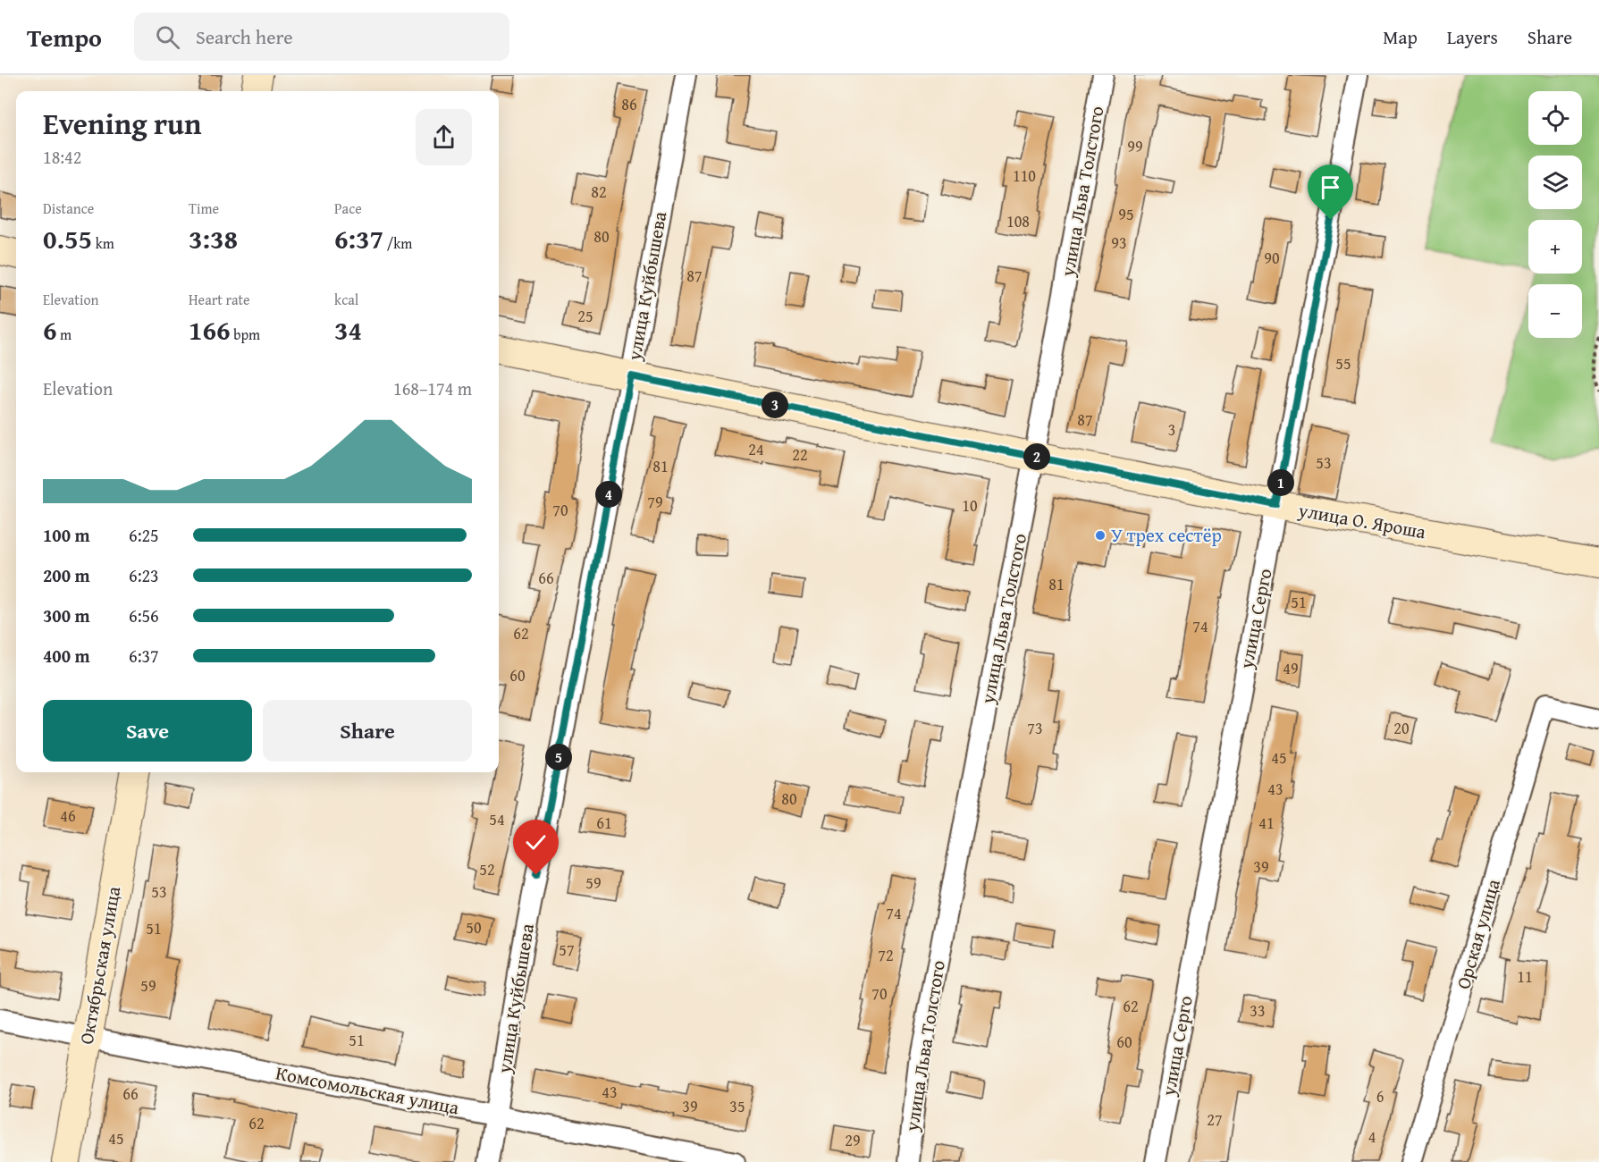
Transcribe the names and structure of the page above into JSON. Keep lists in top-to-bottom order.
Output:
{
  "streets": {
    "main road": ["улица О. Яроша", "Октябрьская улица"],
    "street": [
      "улица Льва Толстого",
      "улица Куйбышева",
      "улица Серго",
      "Орская улица",
      "Комсомольская улица"
    ]
  },
  "crossings": [
    ["улица Льва Толстого", "улица О. Яроша"],
    ["улица Куйбышева", "улица О. Яроша"],
    ["улица Куйбышева", "Комсомольская улица"],
    ["улица О. Яроша", "улица Серго"],
    ["Октябрьская улица", "Комсомольская улица"]
  ],
  "places": ["У трех сестёр"],
  "house_numbers": [
    "86",
    "99",
    "110",
    "82",
    "95",
    "108",
    "80",
    "93",
    "90",
    "87",
    "25",
    "55",
    "87",
    "3",
    "24",
    "22",
    "53",
    "81",
    "79",
    "10",
    "70",
    "66",
    "81",
    "51",
    "74",
    "62",
    "49",
    "60",
    "73",
    "20",
    "45",
    "43",
    "80",
    "46",
    "54",
    "61",
    "41",
    "39",
    "52",
    "59",
    "53",
    "74",
    "50",
    "51",
    "57",
    "72",
    "11",
    "59",
    "70",
    "62",
    "33",
    "51",
    "60",
    "43",
    "66",
    "6",
    "39",
    "35",
    "27",
    "62",
    "4",
    "45",
    "29"
  ],
  "page": {
    "header": "Tempo",
    "search": "Search here",
    "nav": ["Map", "Layers", "Share"],
    "map_buttons": ["+", "−"],
    "heading": ["Evening run", "18:42"],
    "stats": [
      ["Distance", "0.55 km"],
      ["Time", "3:38"],
      ["Pace", "6:37 /km"],
      ["Elevation", "6 m"],
      ["Heart rate", "166 bpm"],
      ["kcal", "34"]
    ],
    "chart": ["Elevation", "168–174 m"],
    "pins": [
      "3",
      "2",
      "1",
      "4",
      "5"
    ],
    "list": [
      {
        "name": "100 m",
        "note": "6:25"
      },
      {
        "name": "200 m",
        "note": "6:23"
      },
      {
        "name": "300 m",
        "note": "6:56"
      },
      {
        "name": "400 m",
        "note": "6:37"
      }
    ],
    "buttons": ["Save", "Share"]
  }
}
